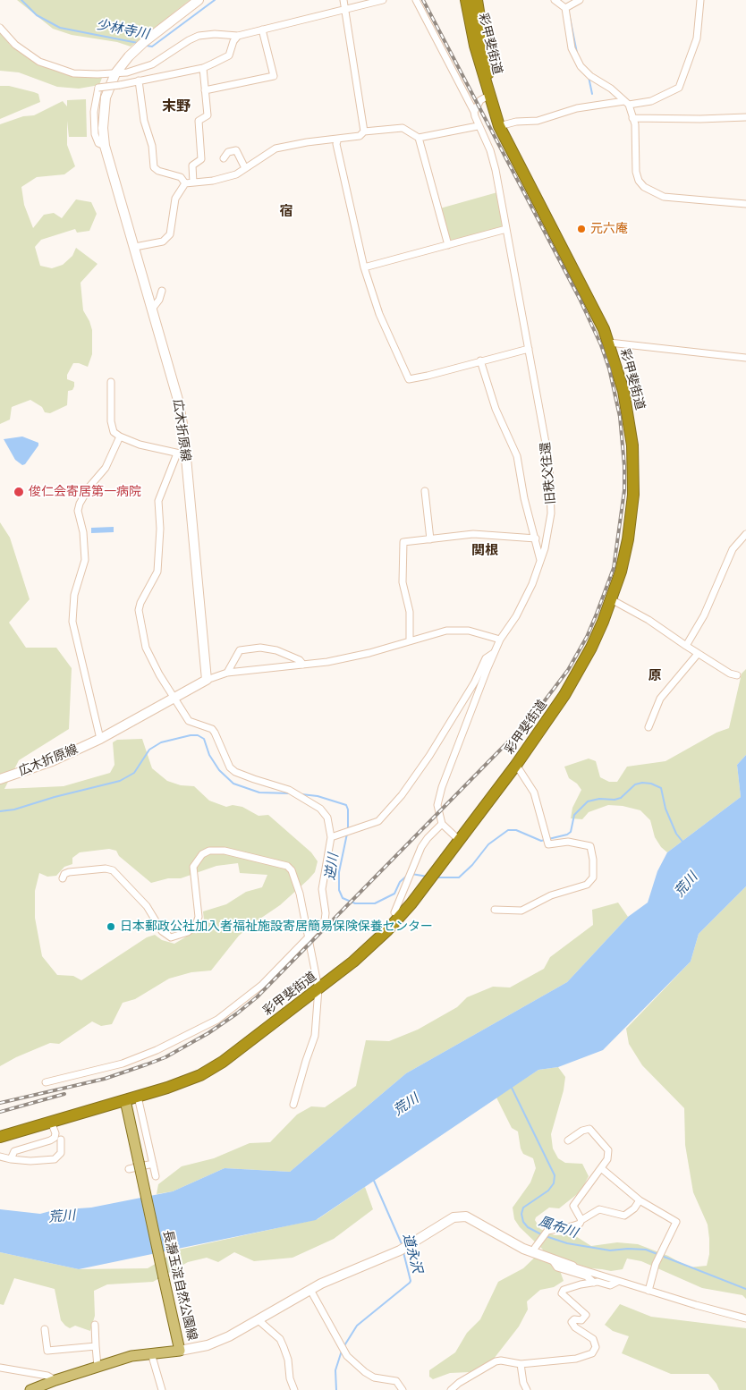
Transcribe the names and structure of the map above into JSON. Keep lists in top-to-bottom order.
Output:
{
  "streets": {
    "highway": ["彩甲斐街道"],
    "main road": ["広木折原線", "長瀞玉淀自然公園線"],
    "street": ["旧秩父往還"]
  },
  "crossings": [
    ["彩甲斐街道", "長瀞玉淀自然公園線"]
  ],
  "districts": [
    "末野",
    "宿",
    "関根",
    "原"
  ],
  "water": [
    "少林寺川",
    "逆川",
    "荒川",
    "風布川",
    "道永沢"
  ],
  "places": ["元六庵", "俊仁会寄居第一病院", "日本郵政公社加入者福祉施設寄居簡易保険保養センター"]
}
